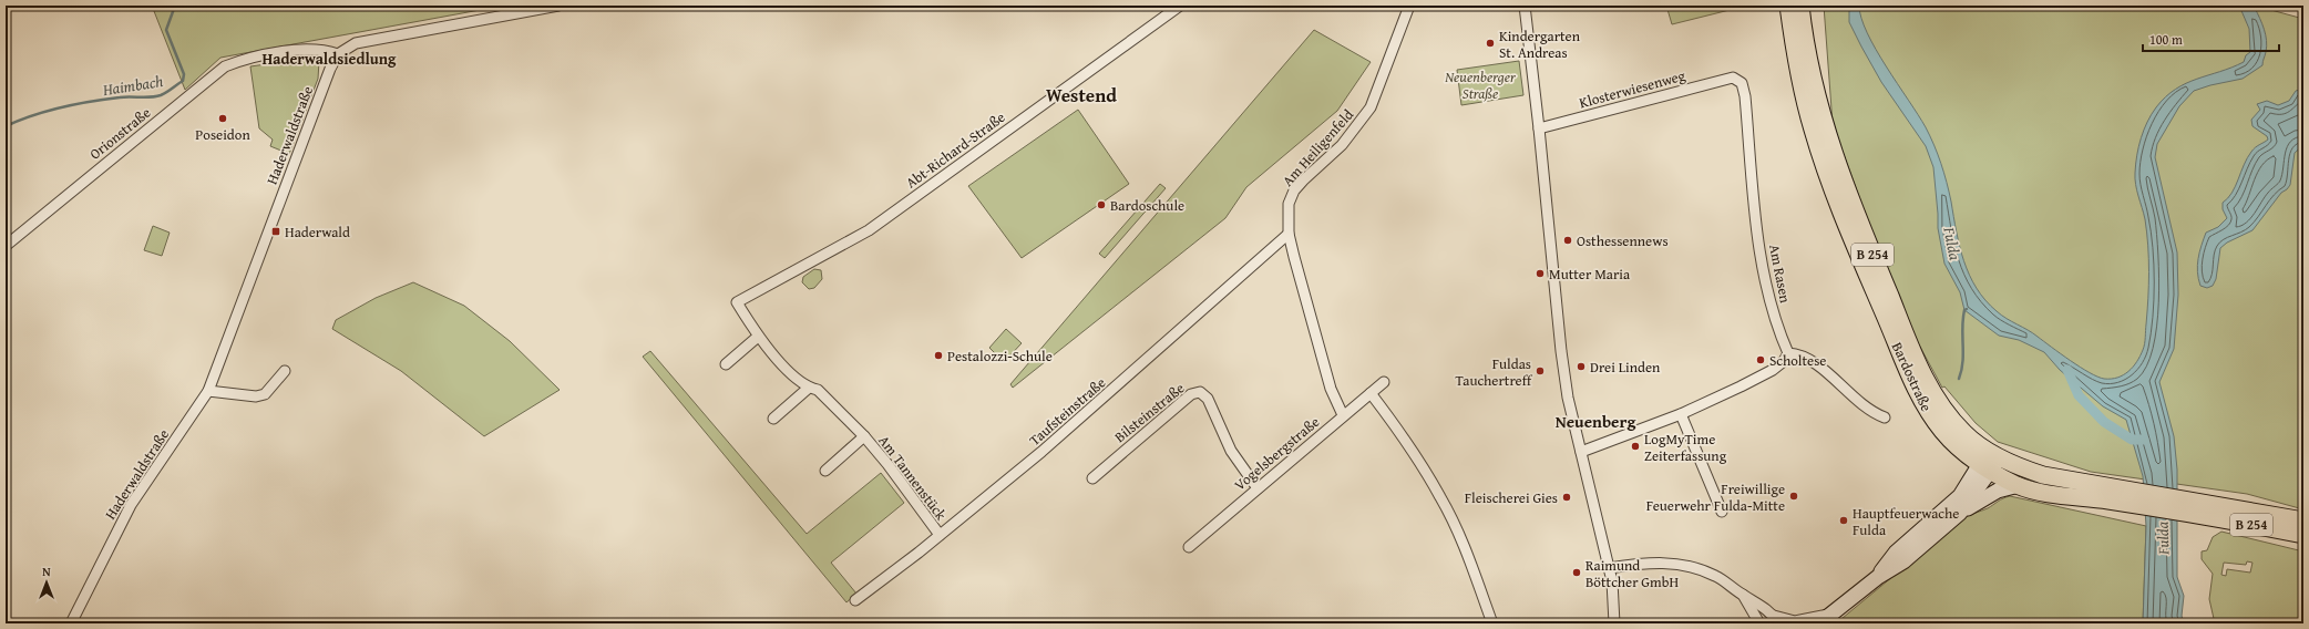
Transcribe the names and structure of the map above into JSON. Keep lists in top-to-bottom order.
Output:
{
  "streets": {
    "main road": ["B 254", "Bardostraße"],
    "street": [
      "Klosterwiesenweg",
      "Orionstraße",
      "Haderwaldstraße",
      "Am Heiligenfeld",
      "Abt-Richard-Straße",
      "Am Rasen",
      "Taufsteinstraße",
      "Bilsteinstraße",
      "Vogelsbergstraße",
      "Am Tannenstück"
    ]
  },
  "crossings": [
    ["Klosterwiesenweg", "Am Rasen"],
    ["Orionstraße", "Haderwaldstraße"],
    ["Am Heiligenfeld", "Taufsteinstraße"],
    ["Am Heiligenfeld", "Vogelsbergstraße"],
    ["Abt-Richard-Straße", "Am Tannenstück"],
    ["Taufsteinstraße", "Am Tannenstück"],
    ["Bilsteinstraße", "Vogelsbergstraße"]
  ],
  "districts": ["Haderwaldsiedlung", "Westend", "Neuenberg"],
  "water": ["Haimbach", "Fulda"],
  "parks": ["Neuenberger Straße"],
  "places": {
    "other": [
      "Kindergarten St. Andreas",
      "Poseidon",
      "Bardoschule",
      "Osthessennews",
      "Mutter Maria",
      "Pestalozzi-Schule",
      "Scholtese",
      "Drei Linden",
      "Fuldas Tauchertreff",
      "LogMyTime Zeiterfassung",
      "Freiwillige Feuerwehr Fulda-Mitte",
      "Fleischerei Gies",
      "Hauptfeuerwache Fulda",
      "Raimund Böttcher GmbH"
    ],
    "transit": ["Haderwald"]
  },
  "scale_bar": "100 m",
  "north": "top"
}
